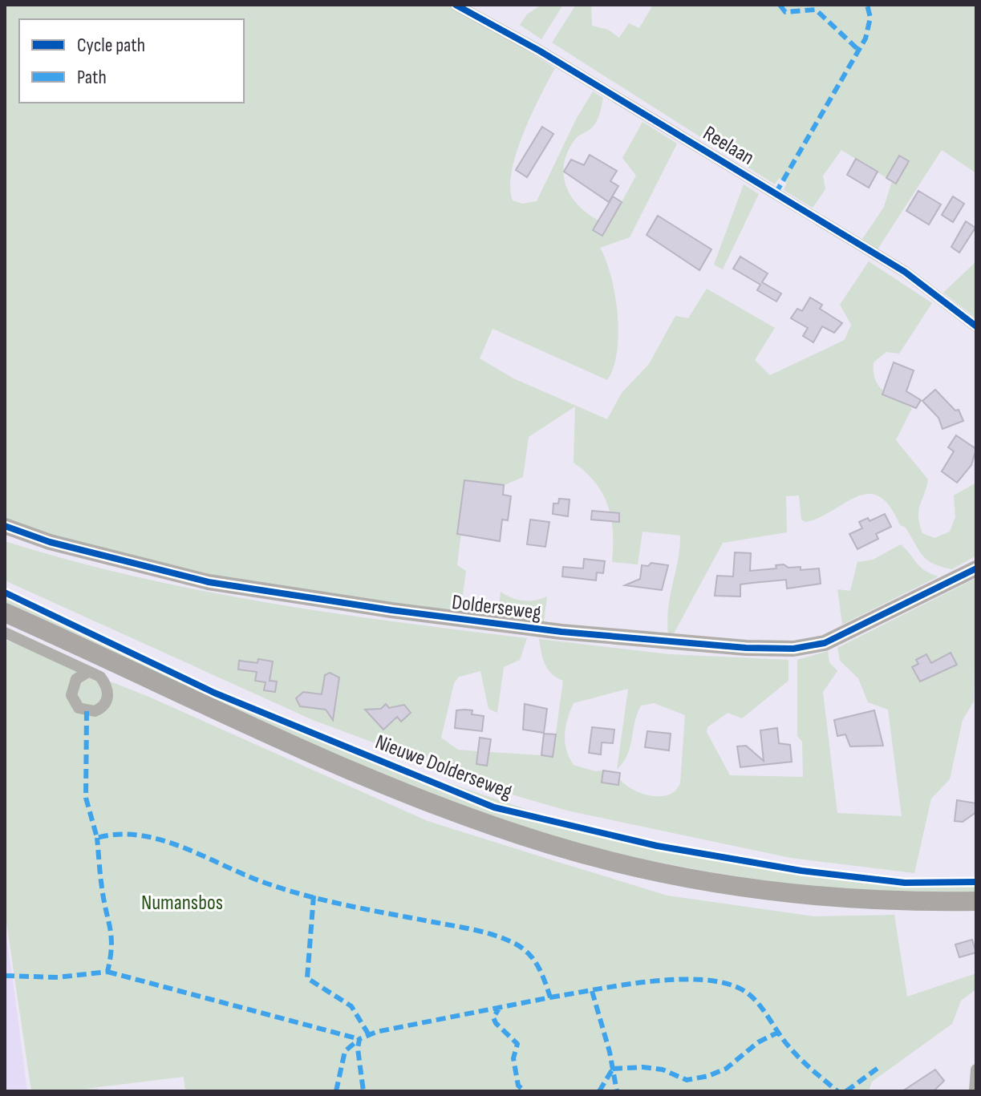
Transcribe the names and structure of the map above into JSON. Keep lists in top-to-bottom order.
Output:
{
  "streets": {
    "main road": ["Dolderseweg", "Nieuwe Dolderseweg"],
    "street": ["Reelaan"]
  },
  "parks": ["Numansbos"],
  "legend": ["Cycle path", "Path"]
}
